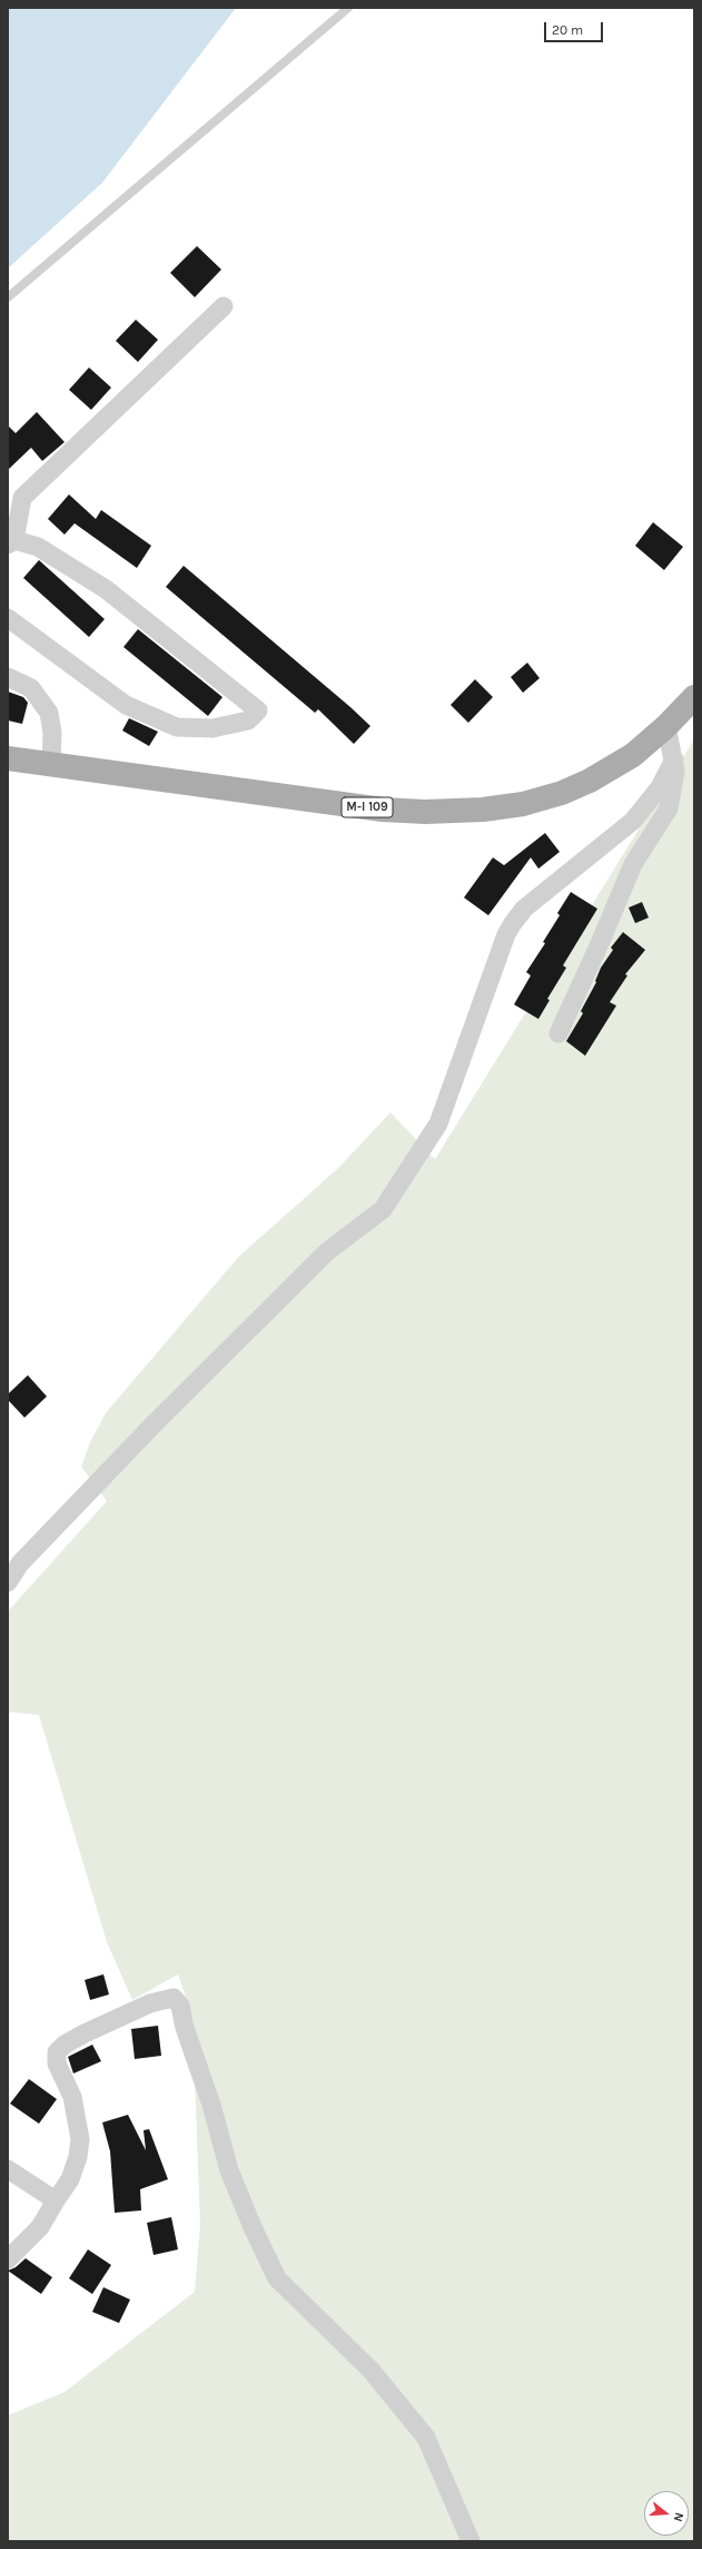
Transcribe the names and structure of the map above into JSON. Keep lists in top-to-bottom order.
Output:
{
  "streets": {
    "main road": ["M-I 109"]
  },
  "scale_bar": "20 m",
  "north": "right"
}
